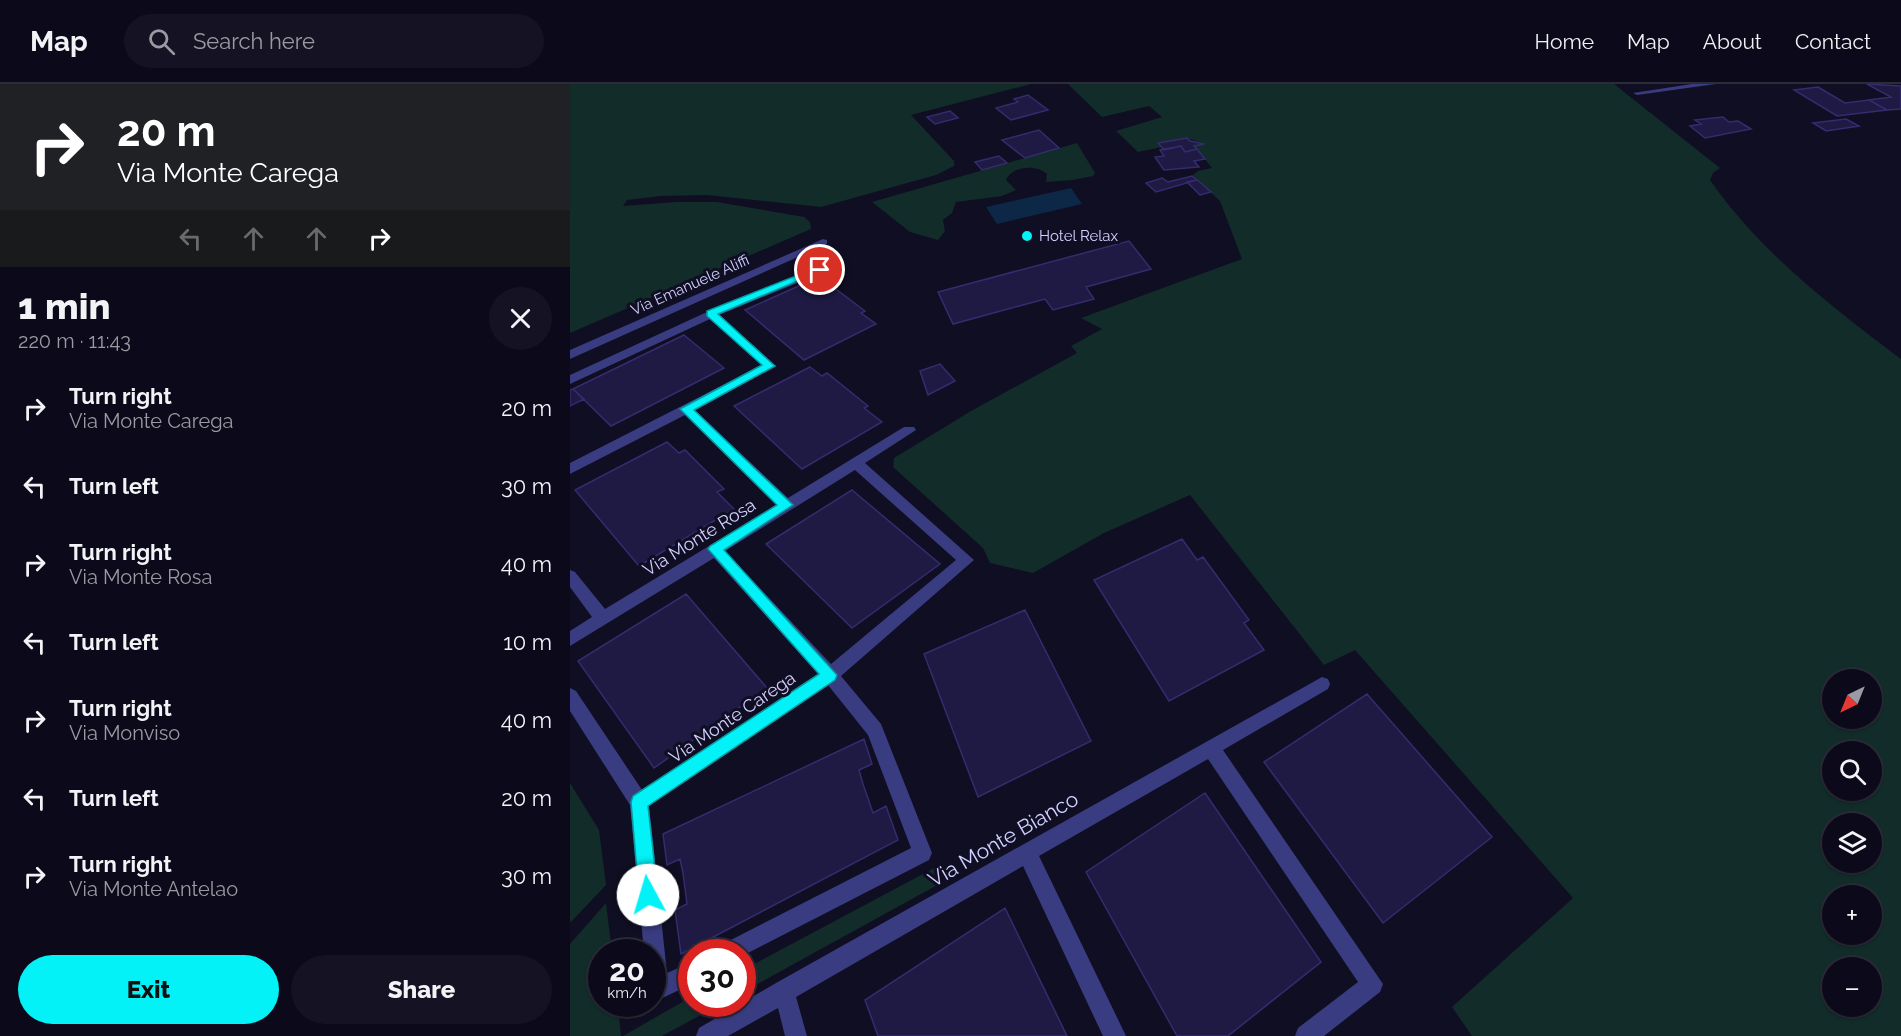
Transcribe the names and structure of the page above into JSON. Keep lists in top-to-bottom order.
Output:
{
  "streets": {
    "street": [
      "Via Emanuele Aliffi",
      "Via Monte Rosa",
      "Via Monte Carega",
      "Via Monte Bianco"
    ]
  },
  "crossings": [
    ["Via Monte Rosa", "Via Monte Carega"]
  ],
  "places": ["Hotel Relax"],
  "north": "bottom left",
  "page": {
    "header": "Map",
    "search": "Search here",
    "nav": [
      "Home",
      "Map",
      "About",
      "Contact"
    ],
    "turn": ["20 m", "Via Monte Carega"],
    "heading": ["1 min", "220 m · 11:43"],
    "list": [
      {
        "name": "Turn right",
        "note": "Via Monte Carega",
        "value": "20 m"
      },
      {
        "name": "Turn left",
        "value": "30 m"
      },
      {
        "name": "Turn right",
        "note": "Via Monte Rosa",
        "value": "40 m"
      },
      {
        "name": "Turn left",
        "value": "10 m"
      },
      {
        "name": "Turn right",
        "note": "Via Monviso",
        "value": "40 m"
      },
      {
        "name": "Turn left",
        "value": "20 m"
      },
      {
        "name": "Turn right",
        "note": "Via Monte Antelao",
        "value": "30 m"
      }
    ],
    "map_buttons": ["+", "−"],
    "speed": "20 km/h",
    "limit": "30",
    "buttons": ["Exit", "Share"]
  }
}
